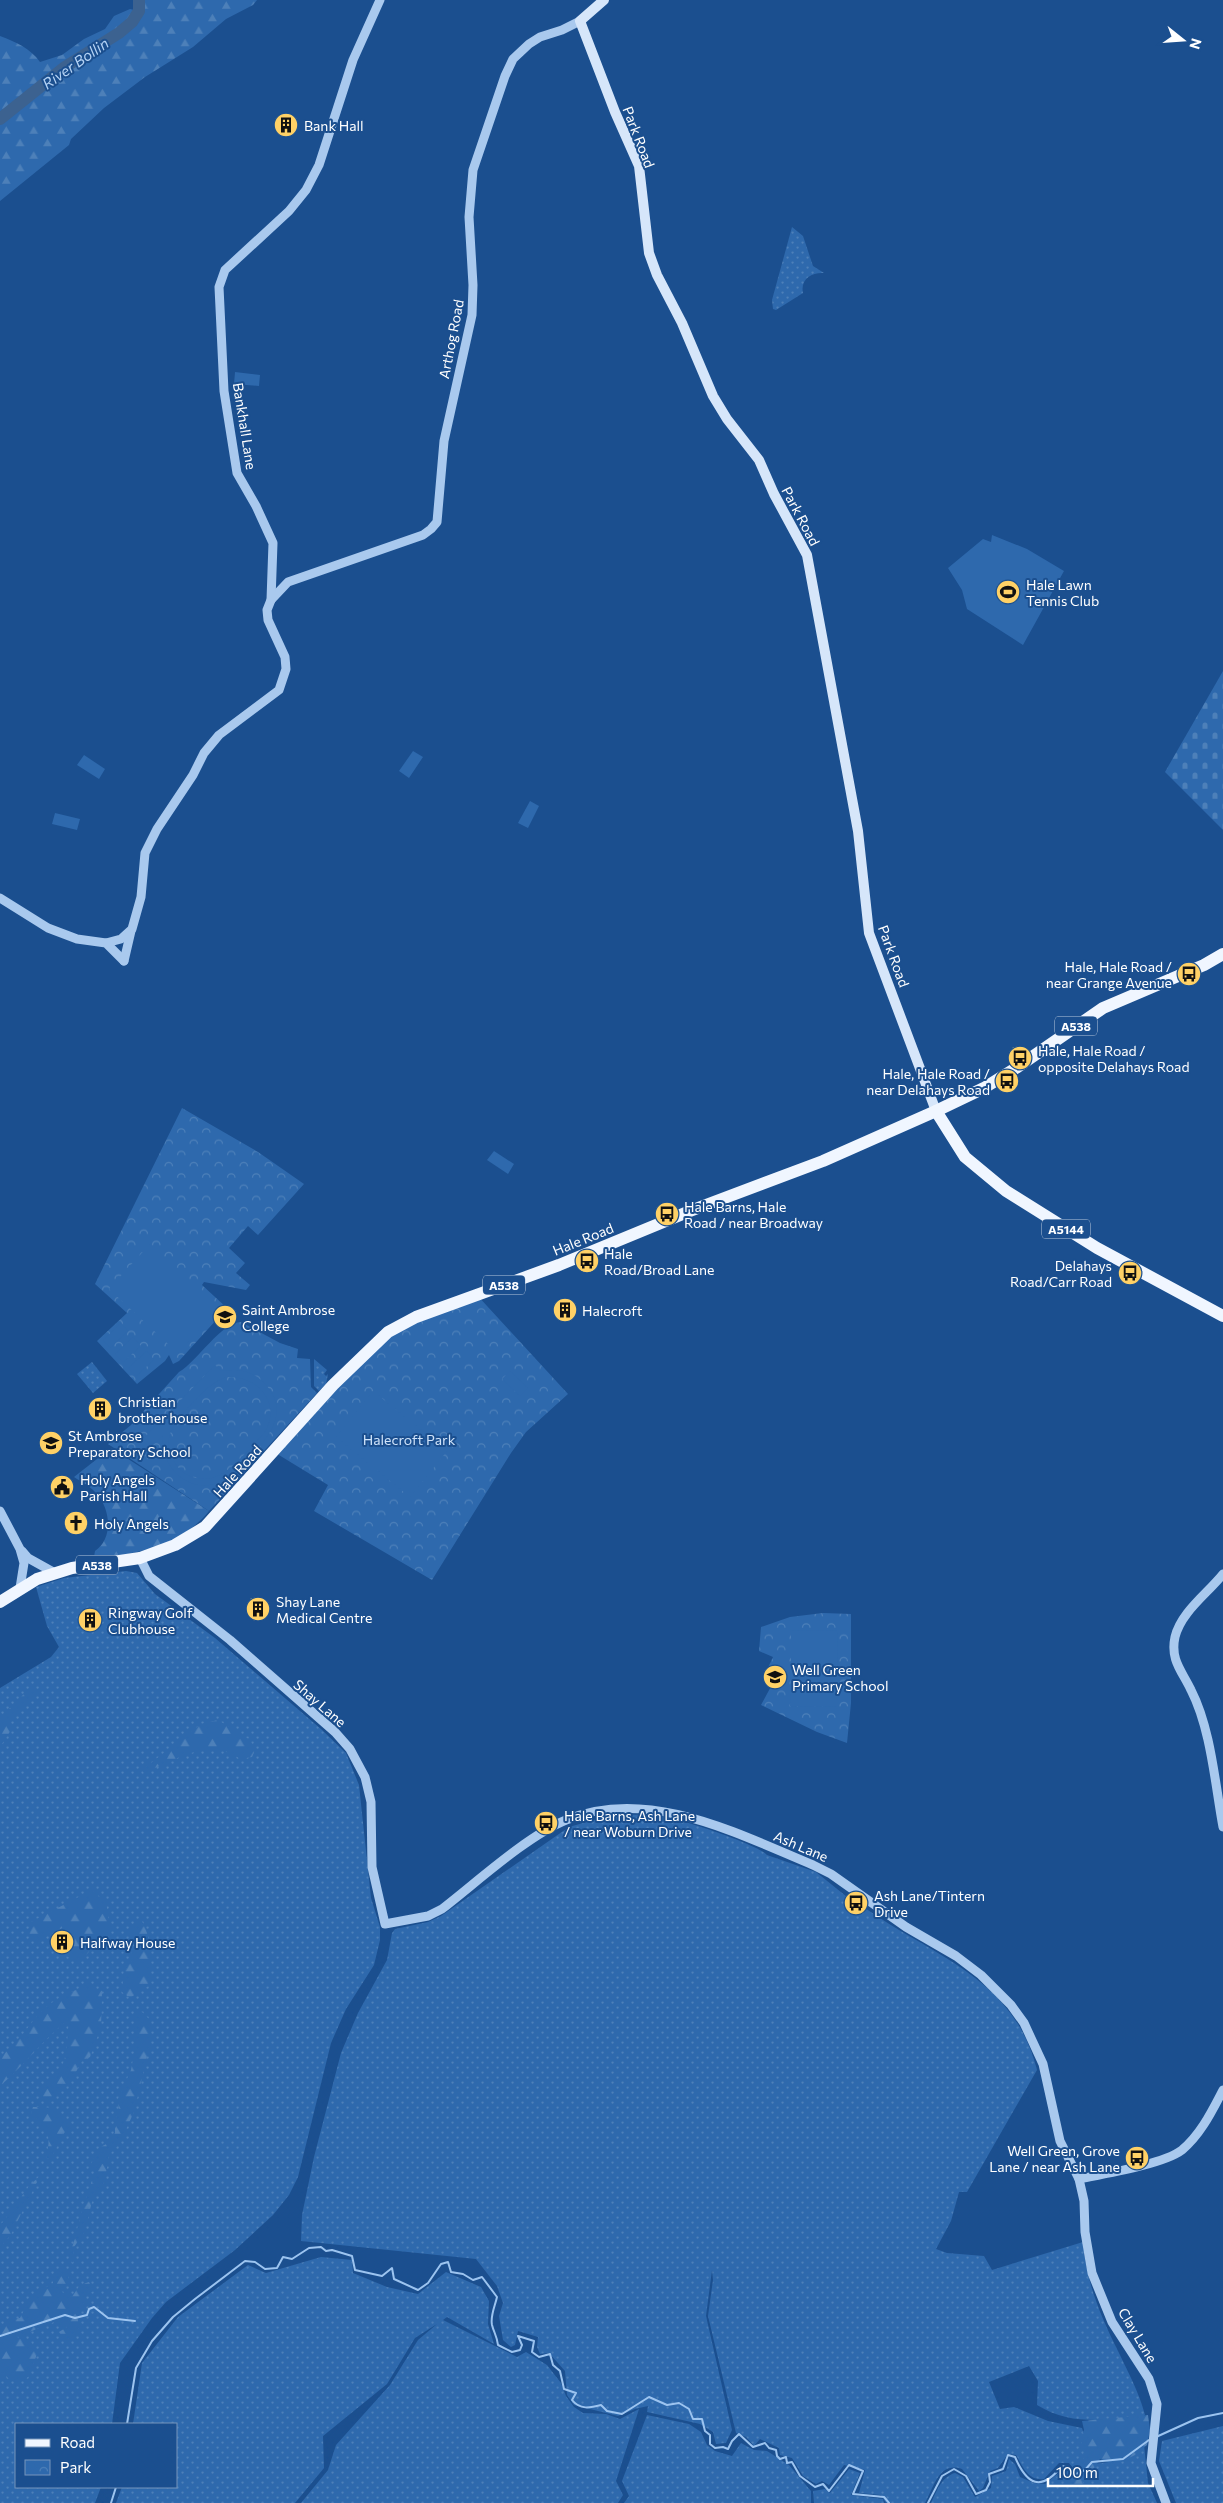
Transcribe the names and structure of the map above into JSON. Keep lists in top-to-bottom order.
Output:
{
  "streets": {
    "main road": [
      "Park Road",
      "A538",
      "A5144",
      "Hale Road"
    ],
    "street": [
      "Arthog Road",
      "Bankhall Lane",
      "Shay Lane",
      "Ash Lane",
      "Clay Lane"
    ]
  },
  "crossings": [
    ["Park Road", "Arthog Road"],
    ["Park Road", "A5144"],
    ["Park Road", "Hale Road"],
    ["Arthog Road", "Bankhall Lane"],
    ["A5144", "Hale Road"],
    ["Hale Road", "Shay Lane"],
    ["Shay Lane", "Ash Lane"],
    ["Ash Lane", "Clay Lane"]
  ],
  "water": ["River Bollin"],
  "parks": ["Halecroft Park"],
  "places": {
    "building": [
      "Bank Hall",
      "Halecroft",
      "Christian brother house",
      "Shay Lane Medical Centre",
      "Ringway Golf Clubhouse",
      "Halfway House"
    ],
    "sports": ["Hale Lawn Tennis Club"],
    "bus stop": [
      "Hale, Hale Road / near Grange Avenue",
      "Hale, Hale Road / opposite Delahays Road",
      "Hale, Hale Road / near Delahays Road",
      "Hale Barns, Hale Road / near Broadway",
      "Hale Road/Broad Lane",
      "Delahays Road/Carr Road",
      "Hale Barns, Ash Lane / near Woburn Drive",
      "Ash Lane/Tintern Drive",
      "Well Green, Grove Lane / near Ash Lane"
    ],
    "school or university": ["Saint Ambrose College", "St Ambrose Preparatory School", "Well Green Primary School"],
    "public building": ["Holy Angels Parish Hall"],
    "church": ["Holy Angels"]
  },
  "legend": ["Road", "Park"],
  "scale_bar": "100 m",
  "north": "right"
}
